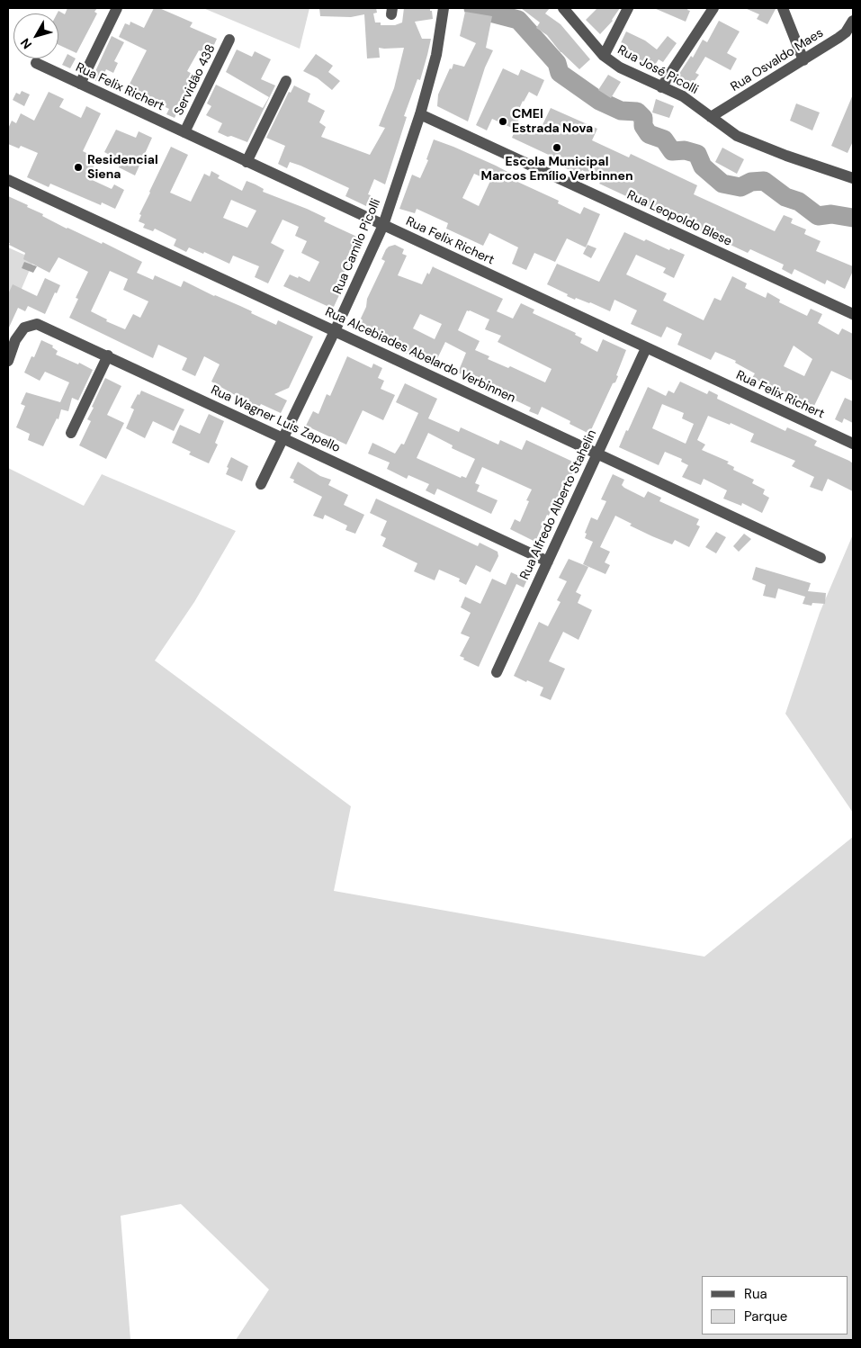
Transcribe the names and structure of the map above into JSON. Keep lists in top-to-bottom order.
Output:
{
  "streets": {
    "street": [
      "Rua Osvaldo Maes",
      "Rua José Picolli",
      "Servidão 438",
      "Rua Felix Richert",
      "Rua Leopoldo Blese",
      "Rua Camilo Picolli",
      "Rua Alcebiades Abelardo Verbinnen",
      "Rua Wagner Luis Zapello",
      "Rua Alfredo Alberto Stahelin"
    ]
  },
  "crossings": [
    ["Rua Osvaldo Maes", "Rua José Picolli"],
    ["Servidão 438", "Rua Felix Richert"],
    ["Rua Felix Richert", "Rua Camilo Picolli"],
    ["Rua Felix Richert", "Rua Alfredo Alberto Stahelin"],
    ["Rua Leopoldo Blese", "Rua Camilo Picolli"],
    ["Rua Camilo Picolli", "Rua Alcebiades Abelardo Verbinnen"],
    ["Rua Camilo Picolli", "Rua Wagner Luis Zapello"],
    ["Rua Alcebiades Abelardo Verbinnen", "Rua Alfredo Alberto Stahelin"],
    ["Rua Wagner Luis Zapello", "Rua Alfredo Alberto Stahelin"]
  ],
  "places": ["CMEI Estrada Nova", "Escola Municipal Marcos Emílio Verbinnen", "Residencial Siena"],
  "legend": ["Rua", "Parque"],
  "north": "bottom left"
}
